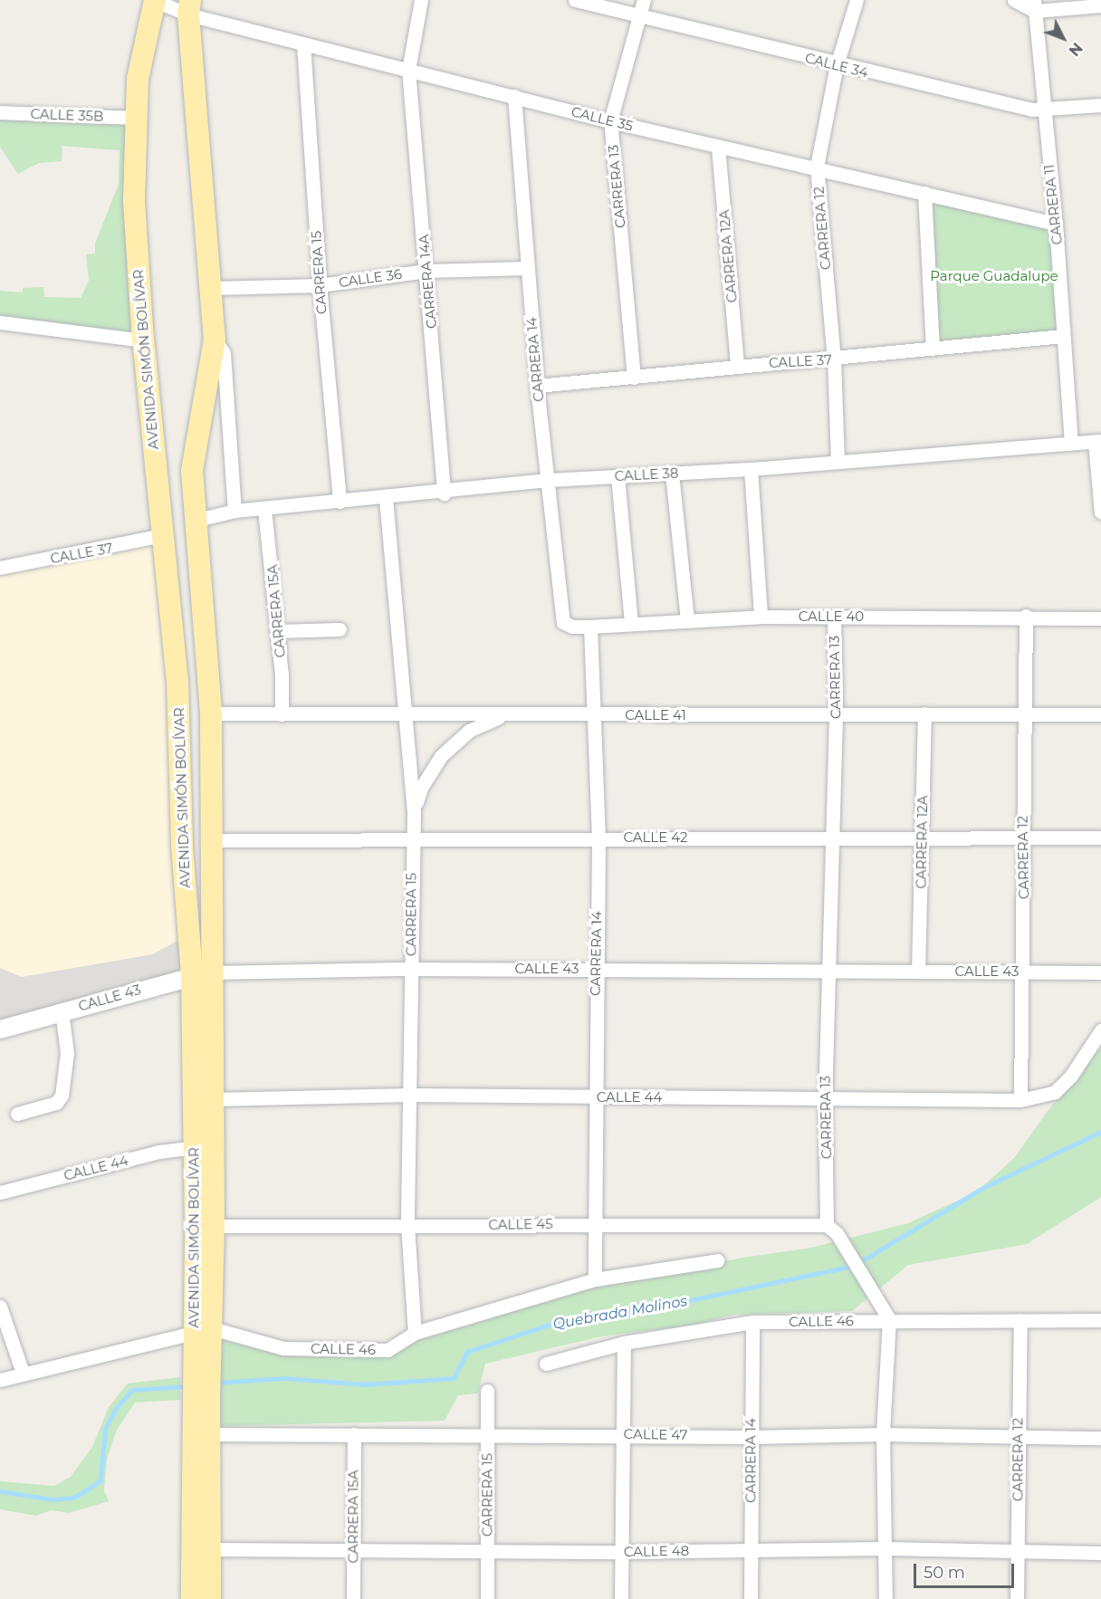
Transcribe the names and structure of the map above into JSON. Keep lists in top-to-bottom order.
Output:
{
  "streets": {
    "main road": ["AVENIDA SIMÓN BOLÍVAR"],
    "street": [
      "CALLE 34",
      "CALLE 35B",
      "CALLE 35",
      "CARRERA 13",
      "CARRERA 11",
      "CARRERA 12",
      "CARRERA 12A",
      "CARRERA 15",
      "CALLE 36",
      "CARRERA 14A",
      "CARRERA 14",
      "CALLE 37",
      "CALLE 38",
      "CARRERA 15A",
      "CALLE 40",
      "CALLE 41",
      "CALLE 42",
      "CALLE 43",
      "CALLE 44",
      "CALLE 45",
      "CALLE 46",
      "CALLE 47",
      "CALLE 48"
    ]
  },
  "crossings": [
    ["CALLE 34", "CARRERA 13"],
    ["CALLE 34", "CARRERA 11"],
    ["CALLE 34", "CARRERA 12"],
    ["CALLE 35B", "AVENIDA SIMÓN BOLÍVAR"],
    ["CALLE 35", "CARRERA 13"],
    ["CALLE 35", "CARRERA 11"],
    ["CALLE 35", "CARRERA 12"],
    ["CALLE 35", "CARRERA 12A"],
    ["CALLE 35", "CARRERA 15"],
    ["CALLE 35", "CARRERA 14A"],
    ["CALLE 35", "AVENIDA SIMÓN BOLÍVAR"],
    ["CALLE 35", "CARRERA 14"],
    ["CARRERA 13", "CALLE 37"],
    ["CARRERA 13", "CALLE 40"],
    ["CARRERA 13", "CALLE 41"],
    ["CARRERA 13", "CALLE 42"],
    ["CARRERA 13", "CALLE 43"],
    ["CARRERA 13", "CALLE 44"],
    ["CARRERA 13", "CALLE 45"],
    ["CARRERA 11", "CALLE 37"],
    ["CARRERA 11", "CALLE 38"],
    ["CARRERA 12", "CALLE 37"],
    ["CARRERA 12", "CALLE 38"],
    ["CARRERA 12", "CALLE 40"],
    ["CARRERA 12", "CALLE 41"],
    ["CARRERA 12", "CALLE 42"],
    ["CARRERA 12", "CALLE 43"],
    ["CARRERA 12", "CALLE 44"],
    ["CARRERA 12", "CALLE 46"],
    ["CARRERA 12", "CALLE 47"],
    ["CARRERA 12", "CALLE 48"],
    ["CARRERA 12A", "CALLE 37"],
    ["CARRERA 12A", "CALLE 41"],
    ["CARRERA 12A", "CALLE 42"],
    ["CARRERA 12A", "CALLE 43"],
    ["CARRERA 15", "CALLE 36"],
    ["CARRERA 15", "CALLE 38"],
    ["CARRERA 15", "CALLE 41"],
    ["CARRERA 15", "CALLE 42"],
    ["CARRERA 15", "CALLE 43"],
    ["CARRERA 15", "CALLE 44"],
    ["CARRERA 15", "CALLE 45"],
    ["CARRERA 15", "CALLE 46"],
    ["CARRERA 15", "CALLE 47"],
    ["CARRERA 15", "CALLE 48"],
    ["CALLE 36", "CARRERA 14A"],
    ["CALLE 36", "AVENIDA SIMÓN BOLÍVAR"],
    ["CALLE 36", "CARRERA 14"],
    ["CARRERA 14A", "CALLE 38"],
    ["AVENIDA SIMÓN BOLÍVAR", "CALLE 37"],
    ["AVENIDA SIMÓN BOLÍVAR", "CALLE 38"],
    ["AVENIDA SIMÓN BOLÍVAR", "CALLE 41"],
    ["AVENIDA SIMÓN BOLÍVAR", "CALLE 42"],
    ["AVENIDA SIMÓN BOLÍVAR", "CALLE 43"],
    ["AVENIDA SIMÓN BOLÍVAR", "CALLE 44"],
    ["AVENIDA SIMÓN BOLÍVAR", "CALLE 45"],
    ["AVENIDA SIMÓN BOLÍVAR", "CALLE 46"],
    ["AVENIDA SIMÓN BOLÍVAR", "CALLE 47"],
    ["AVENIDA SIMÓN BOLÍVAR", "CALLE 48"],
    ["CARRERA 14", "CALLE 37"],
    ["CARRERA 14", "CALLE 38"],
    ["CARRERA 14", "CALLE 40"],
    ["CARRERA 14", "CALLE 41"],
    ["CARRERA 14", "CALLE 42"],
    ["CARRERA 14", "CALLE 43"],
    ["CARRERA 14", "CALLE 44"],
    ["CARRERA 14", "CALLE 45"],
    ["CARRERA 14", "CALLE 46"],
    ["CARRERA 14", "CALLE 47"],
    ["CARRERA 14", "CALLE 48"],
    ["CALLE 38", "CARRERA 15A"],
    ["CARRERA 15A", "CALLE 41"],
    ["CARRERA 15A", "CALLE 47"],
    ["CARRERA 15A", "CALLE 48"]
  ],
  "water": ["Quebrada Molinos"],
  "parks": ["Parque Guadalupe"],
  "scale_bar": "50 m",
  "north": "bottom right"
}
